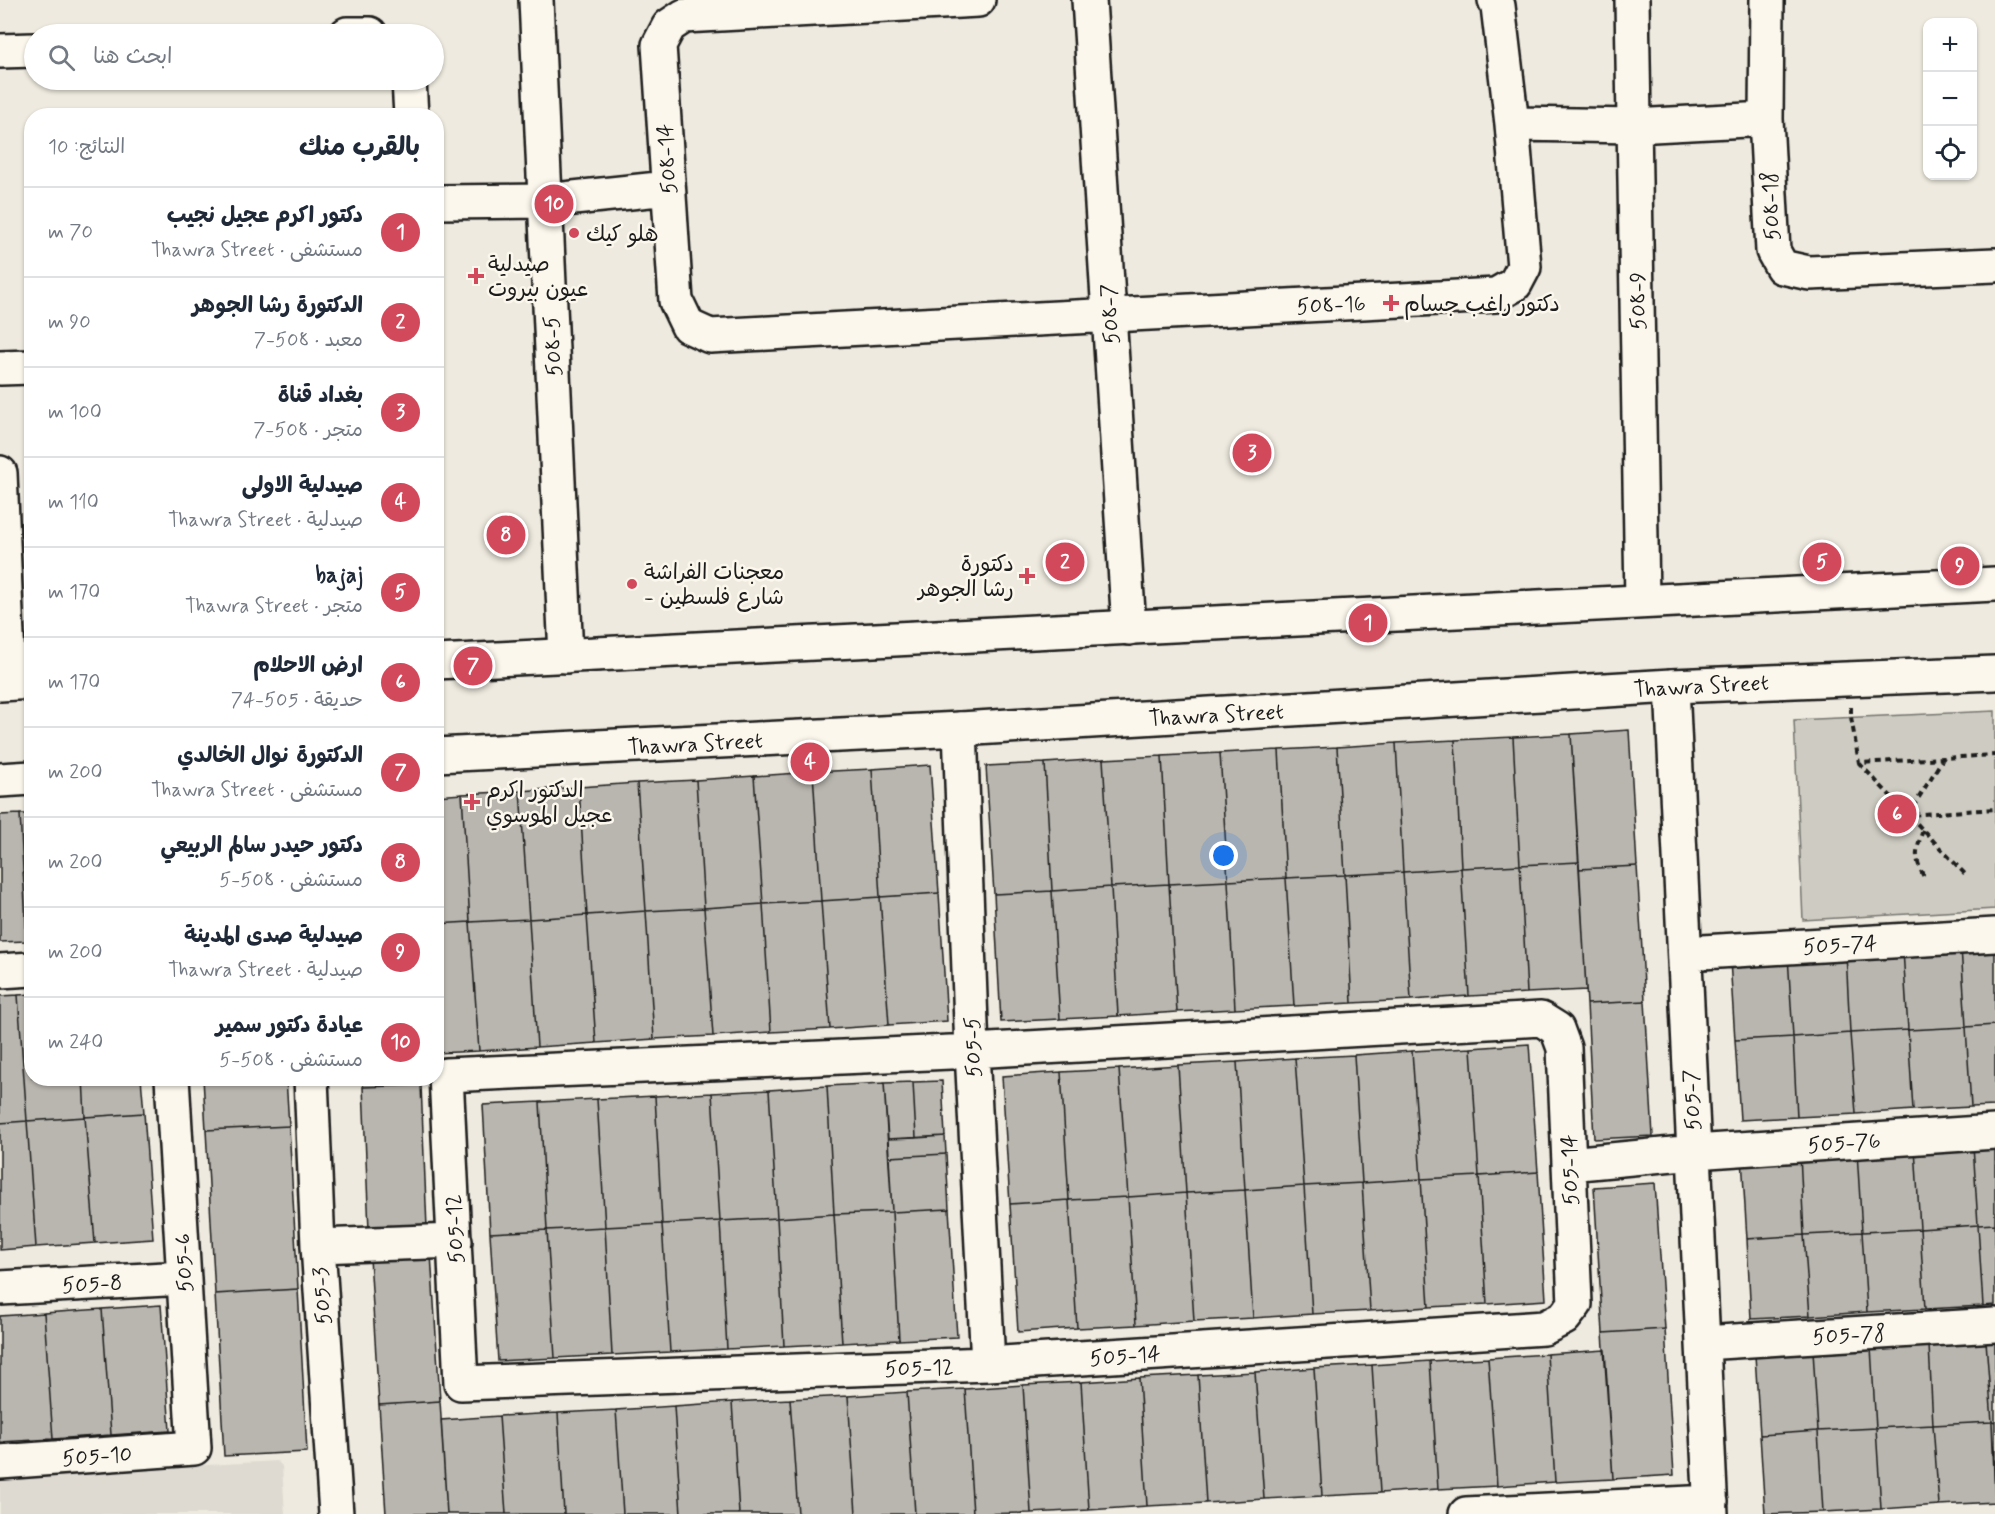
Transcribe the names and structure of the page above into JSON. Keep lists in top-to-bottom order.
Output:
{
  "streets": {
    "street": [
      "508-14",
      "508-18",
      "508-9",
      "508-16",
      "508-7",
      "508-5",
      "Thawra Street",
      "505-74",
      "505-5",
      "505-7",
      "505-76",
      "505-14",
      "505-12",
      "505-6",
      "505-8",
      "505-3",
      "505-78",
      "505-10"
    ]
  },
  "crossings": [
    ["508-14", "508-16"],
    ["508-14", "508-7"],
    ["508-16", "508-7"],
    ["Thawra Street", "505-5"],
    ["Thawra Street", "505-7"],
    ["505-74", "505-7"],
    ["505-5", "505-14"],
    ["505-5", "505-12"],
    ["505-7", "505-76"],
    ["505-7", "505-78"],
    ["505-76", "505-14"],
    ["505-14", "505-12"],
    ["505-6", "505-8"],
    ["505-6", "505-10"]
  ],
  "places": {
    "other": ["هلو كيك", "معجنات الفراشة - شارع فلسطين"],
    "health": [
      "صيدلية عيون بيروت",
      "دكتور راغب جسام",
      "دكتورة رشا الجوهر",
      "الدكتور اكرم عجيل الموسوي"
    ]
  },
  "page": {
    "map_buttons": ["+", "−"],
    "search": "ابحث هنا",
    "heading": ["بالقرب منك", "النتائج: 10"],
    "pins": [
      "10",
      "3",
      "8",
      "2",
      "5",
      "9",
      "1",
      "7",
      "4",
      "6"
    ],
    "list": [
      {
        "mark": "1",
        "name": "دكتور اكرم عجيل نجيب",
        "note": "مستشفى · Thawra Street",
        "value": "70 m"
      },
      {
        "mark": "2",
        "name": "الدكتورة رشا الجوهر",
        "note": "معبد · 508-7",
        "value": "90 m"
      },
      {
        "mark": "3",
        "name": "بغداد قناة",
        "note": "متجر · 508-7",
        "value": "100 m"
      },
      {
        "mark": "4",
        "name": "صيدلية الاولى",
        "note": "صيدلية · Thawra Street",
        "value": "110 m"
      },
      {
        "mark": "5",
        "name": "bajaj",
        "note": "متجر · Thawra Street",
        "value": "170 m"
      },
      {
        "mark": "6",
        "name": "ارض الاحلام",
        "note": "حديقة · 505-74",
        "value": "170 m"
      },
      {
        "mark": "7",
        "name": "الدكتورة نوال الخالدي",
        "note": "مستشفى · Thawra Street",
        "value": "200 m"
      },
      {
        "mark": "8",
        "name": "دكتور حيدر سالم الربيعي",
        "note": "مستشفى · 508-5",
        "value": "200 m"
      },
      {
        "mark": "9",
        "name": "صيدلية صدى المدينة",
        "note": "صيدلية · Thawra Street",
        "value": "200 m"
      },
      {
        "mark": "10",
        "name": "عيادة دكتور سمير",
        "note": "مستشفى · 508-5",
        "value": "240 m"
      }
    ]
  }
}
